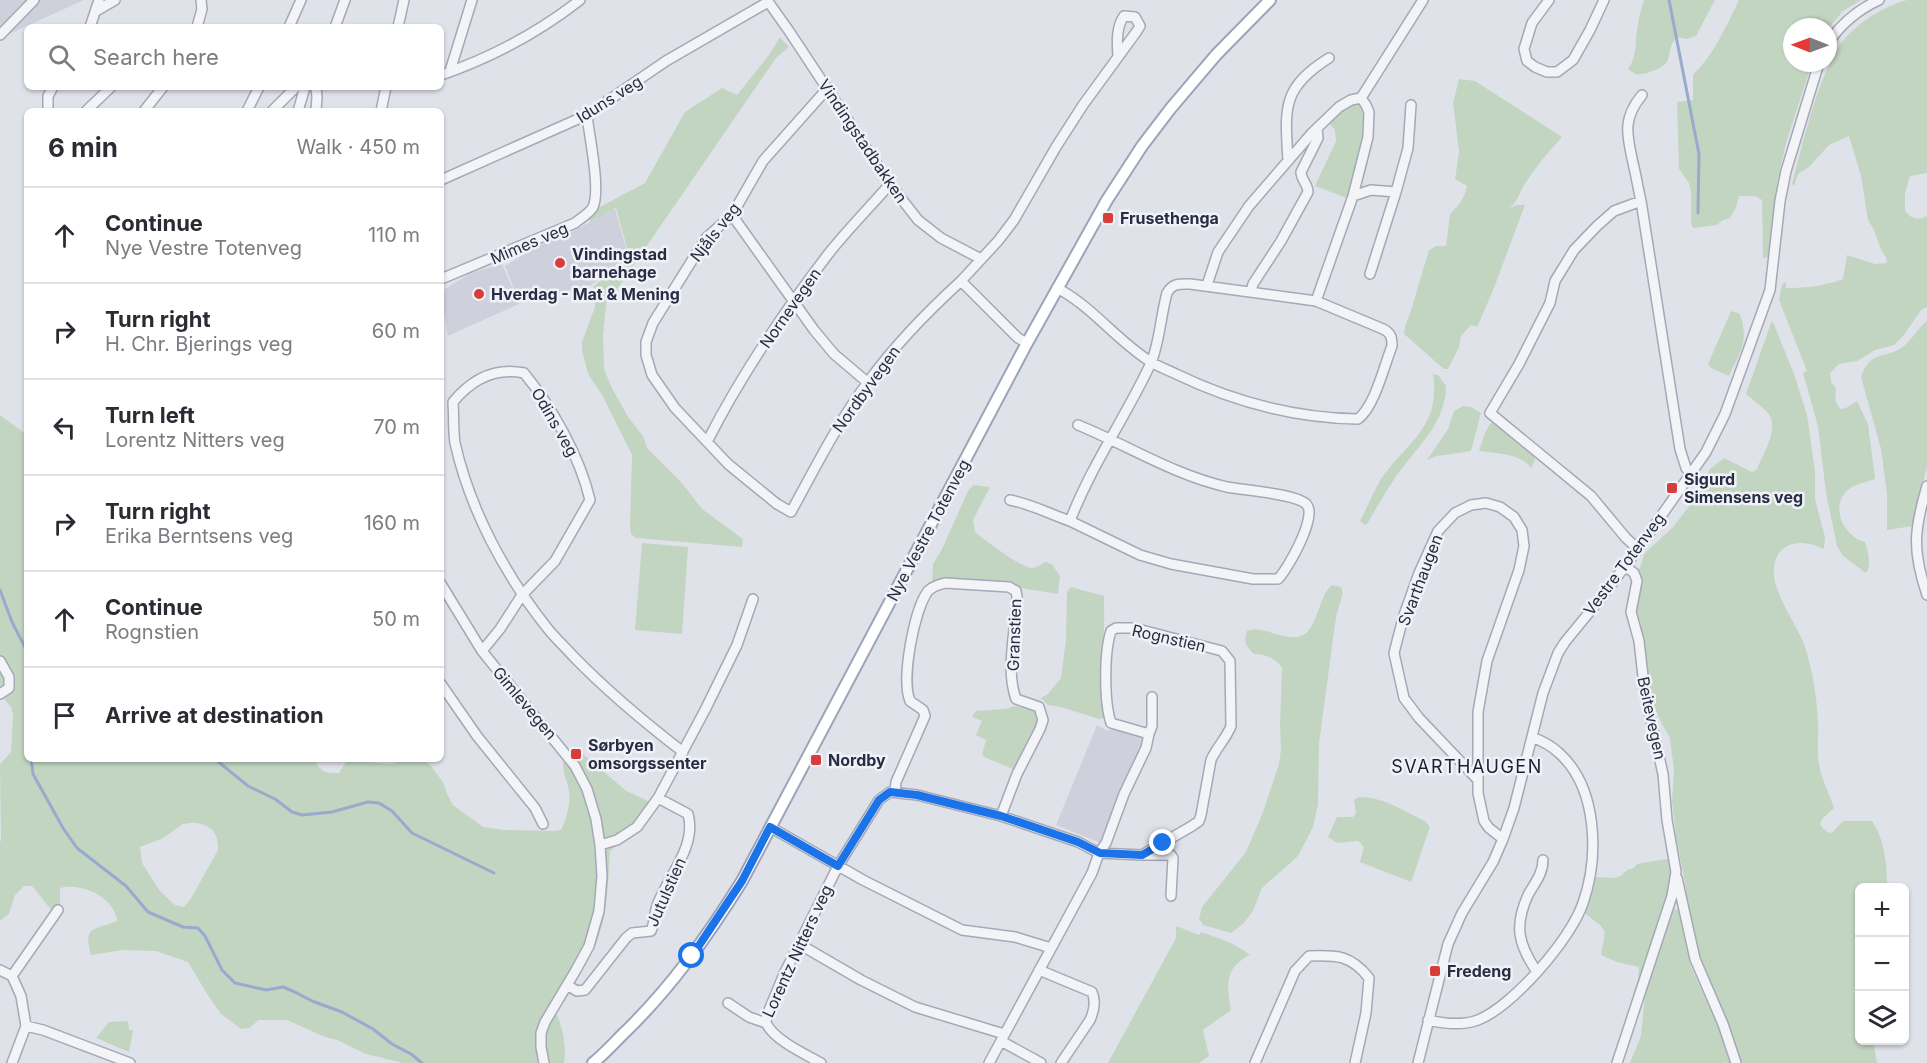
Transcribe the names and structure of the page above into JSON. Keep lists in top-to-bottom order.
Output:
{
  "streets": {
    "main road": ["Nye Vestre Totenveg"],
    "street": [
      "Iduns veg",
      "Vindingstadbakken",
      "Njåls veg",
      "Mimes veg",
      "Nornevegen",
      "Nordbyvegen",
      "Odins veg",
      "Vestre Totenveg",
      "Svarthaugen",
      "Granstien",
      "Rognstien",
      "Gimlevegen",
      "Beitevegen",
      "Jutulstien",
      "Lorentz Nitters veg"
    ]
  },
  "crossings": [
    ["Iduns veg", "Vindingstadbakken"],
    ["Iduns veg", "Mimes veg"],
    ["Vindingstadbakken", "Njåls veg"],
    ["Vindingstadbakken", "Nornevegen"],
    ["Vindingstadbakken", "Nordbyvegen"],
    ["Njåls veg", "Nornevegen"],
    ["Njåls veg", "Nordbyvegen"],
    ["Odins veg", "Gimlevegen"],
    ["Vestre Totenveg", "Svarthaugen"],
    ["Vestre Totenveg", "Beitevegen"],
    ["Granstien", "Lorentz Nitters veg"],
    ["Gimlevegen", "Jutulstien"]
  ],
  "districts": ["SVARTHAUGEN"],
  "places": {
    "transit": [
      "Frusethenga",
      "Sigurd Simensens veg",
      "Sørbyen omsorgssenter",
      "Nordby",
      "Fredeng"
    ],
    "other": ["Vindingstad barnehage", "Hverdag - Mat & Mening"]
  },
  "north": "left",
  "page": {
    "search": "Search here",
    "heading": ["6 min", "Walk · 450 m"],
    "list": [
      ["Continue", "Nye Vestre Totenveg", "110 m"],
      ["Turn right", "H. Chr. Bjerings veg", "60 m"],
      ["Turn left", "Lorentz Nitters veg", "70 m"],
      ["Turn right", "Erika Berntsens veg", "160 m"],
      ["Continue", "Rognstien", "50 m"],
      "Arrive at destination"
    ],
    "map_buttons": ["+", "−"]
  }
}
